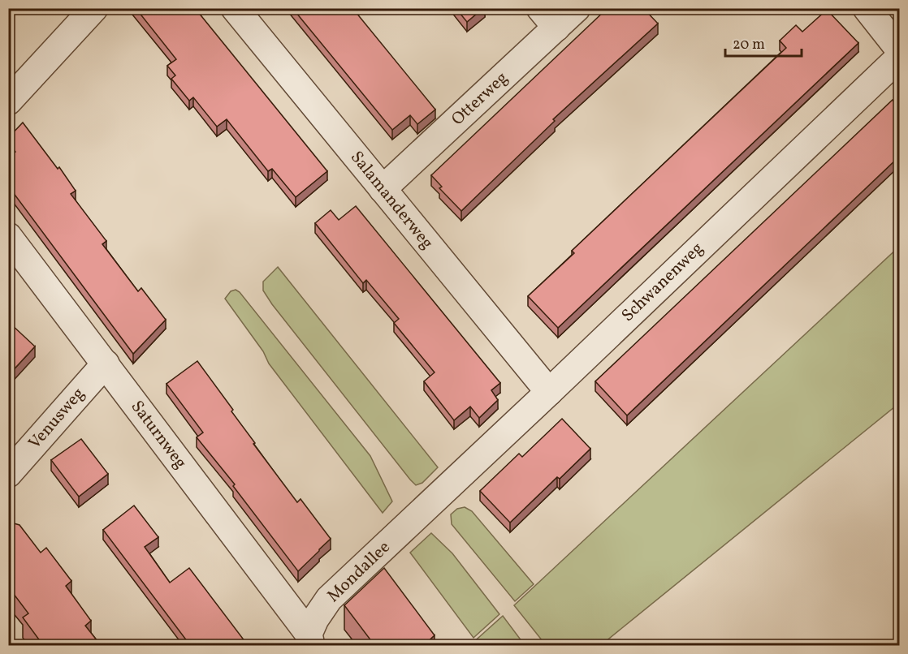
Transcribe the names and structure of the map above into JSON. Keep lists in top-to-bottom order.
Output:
{
  "streets": {
    "street": [
      "Otterweg",
      "Salamanderweg",
      "Schwanenweg",
      "Venusweg",
      "Saturnweg",
      "Mondallee"
    ]
  },
  "crossings": [
    ["Otterweg", "Salamanderweg"],
    ["Salamanderweg", "Schwanenweg"],
    ["Schwanenweg", "Mondallee"],
    ["Venusweg", "Saturnweg"],
    ["Saturnweg", "Mondallee"]
  ],
  "scale_bar": "20 m"
}
